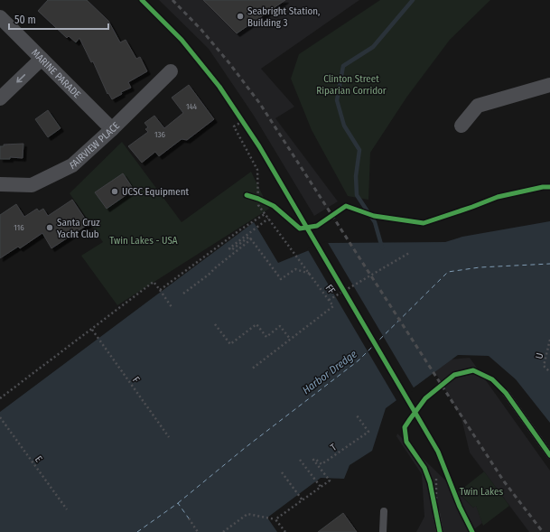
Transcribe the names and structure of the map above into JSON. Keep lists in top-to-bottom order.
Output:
{
  "streets": {
    "street": ["MARINE PARADE", "FAIRVIEW PLACE"],
    "path": [
      "U",
      "F",
      "T",
      "E"
    ],
    "cycle path": ["FF"]
  },
  "crossings": [
    ["MARINE PARADE", "FAIRVIEW PLACE"]
  ],
  "water": ["Harbor Dredge"],
  "parks": ["Clinton Street Riparian Corridor", "Twin Lakes - USA", "Twin Lakes"],
  "places": ["Seabright Station, Building 3", "UCSC Equipment", "Santa Cruz Yacht Club"],
  "house_numbers": ["144", "136", "116"],
  "scale_bar": "50 m"
}
